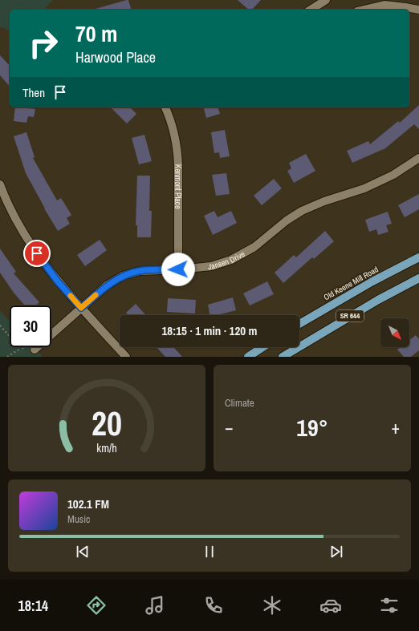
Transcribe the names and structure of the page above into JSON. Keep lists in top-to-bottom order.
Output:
{
  "streets": {
    "main road": ["Old Keene Mill Road", "SR 644"],
    "street": ["Kenmont Place", "Jansen Drive"]
  },
  "crossings": [
    ["Kenmont Place", "Jansen Drive"]
  ],
  "north": "bottom right",
  "page": {
    "turn": ["70 m", "Harwood Place"],
    "then": "Then",
    "limit": "30",
    "trip": "18:15 · 1 min · 120 m",
    "tile": "Climate",
    "heat": ["−", "19°", "+"],
    "song": ["102.1 FM", "Music"],
    "tabs": "18:14",
    "gauge": ["20", "km/h"]
  }
}
